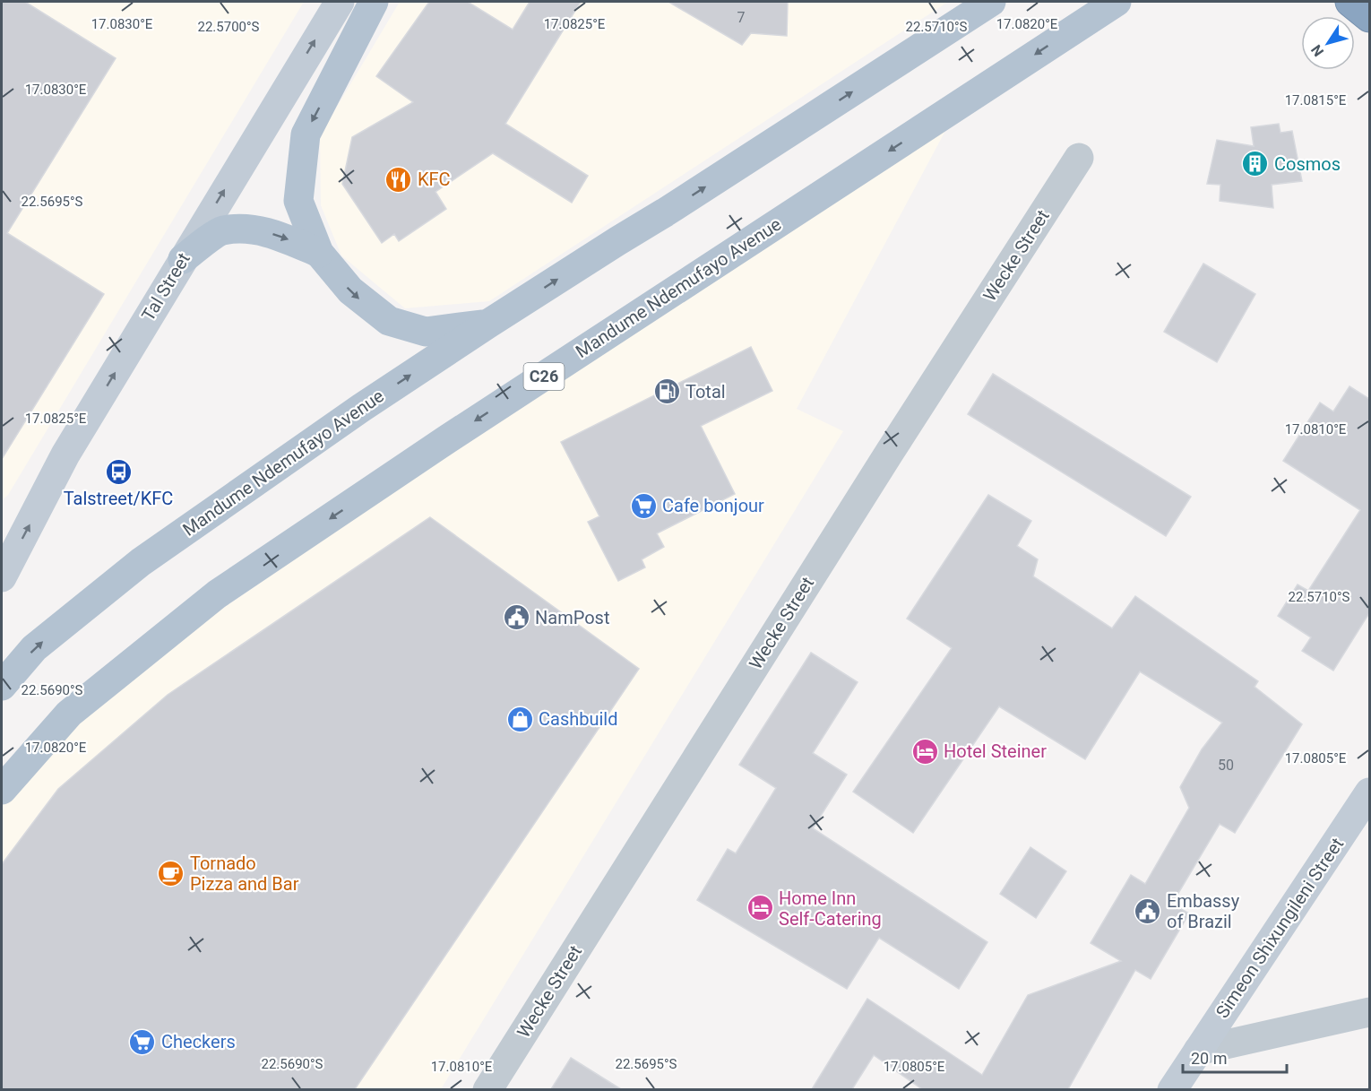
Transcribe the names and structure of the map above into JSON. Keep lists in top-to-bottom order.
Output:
{
  "streets": {
    "main road": ["Mandume Ndemufayo Avenue", "C26"],
    "street": ["Wecke Street", "Tal Street", "Simeon Shixungileni Street"]
  },
  "one_way": ["Tal Street"],
  "places": {
    "building": ["Cosmos"],
    "restaurant": ["KFC"],
    "fuel station": ["Total"],
    "bus stop": ["Talstreet/KFC"],
    "supermarket": ["Cafe bonjour", "Checkers"],
    "public building": ["NamPost", "Embassy of Brazil"],
    "shop": ["Cashbuild"],
    "hotel": ["Hotel Steiner", "Home Inn Self-Catering"],
    "cafe": ["Tornado Pizza and Bar"]
  },
  "house_numbers": ["7", "50"],
  "scale_bar": "20 m",
  "north": "bottom left",
  "coordinates": [
    "17.0830°E",
    "17.0825°E",
    "17.0820°E",
    "22.5700°S",
    "22.5710°S",
    "17.0815°E",
    "22.5695°S",
    "17.0810°E",
    "22.5690°S",
    "17.0805°E"
  ]
}
